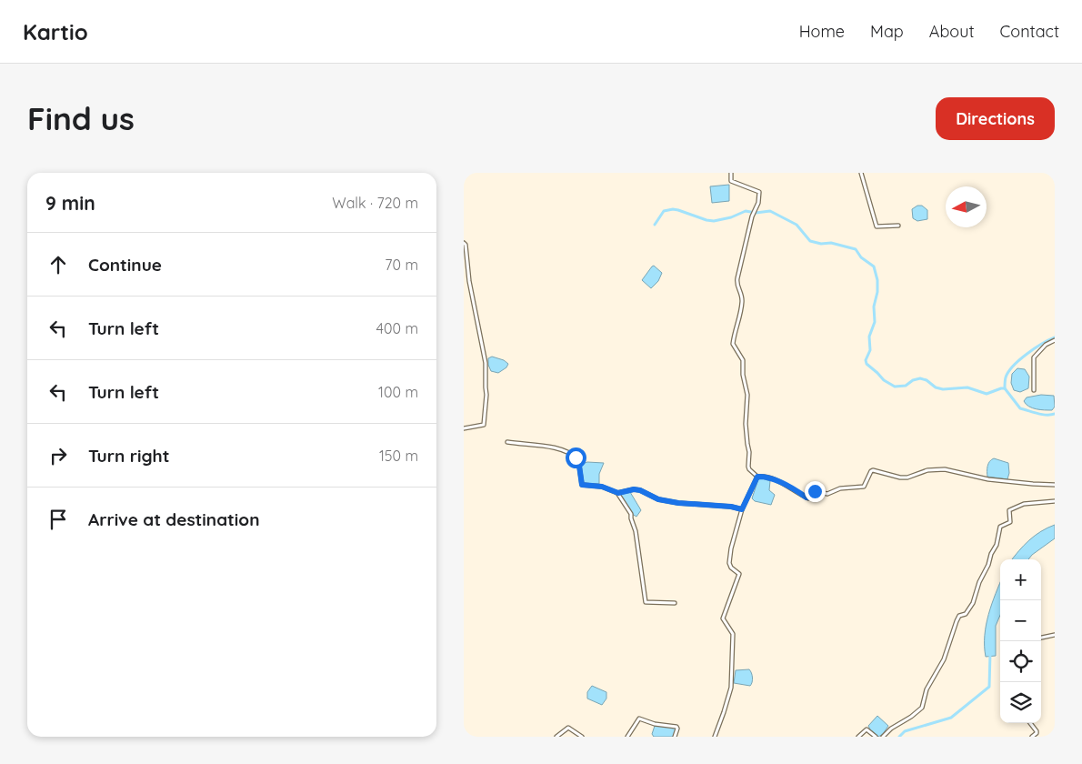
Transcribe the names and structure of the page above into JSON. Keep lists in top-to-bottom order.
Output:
{
  "north": "left",
  "page": {
    "header": "Kartio",
    "nav": [
      "Home",
      "Map",
      "About",
      "Contact"
    ],
    "buttons": "Directions",
    "title": "Find us",
    "heading": ["9 min", "Walk · 720 m"],
    "list": [
      ["Continue", "70 m"],
      ["Turn left", "400 m"],
      ["Turn left", "100 m"],
      ["Turn right", "150 m"],
      "Arrive at destination"
    ],
    "map_buttons": ["+", "−"]
  }
}
